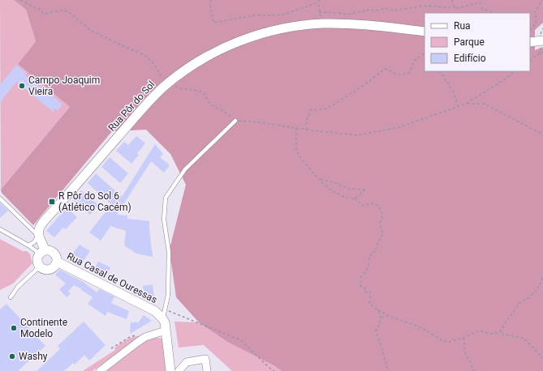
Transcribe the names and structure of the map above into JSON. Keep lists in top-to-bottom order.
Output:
{
  "streets": {
    "street": ["Rua Pôr do Sol", "Rua Casal de Ouressas"]
  },
  "places": {
    "other": ["Campo Joaquim Vieira", "Continente Modelo", "Washy"],
    "transit": ["R Pôr do Sol 6 (Atlético Cacém)"]
  },
  "legend": ["Rua", "Parque", "Edifício"]
}
